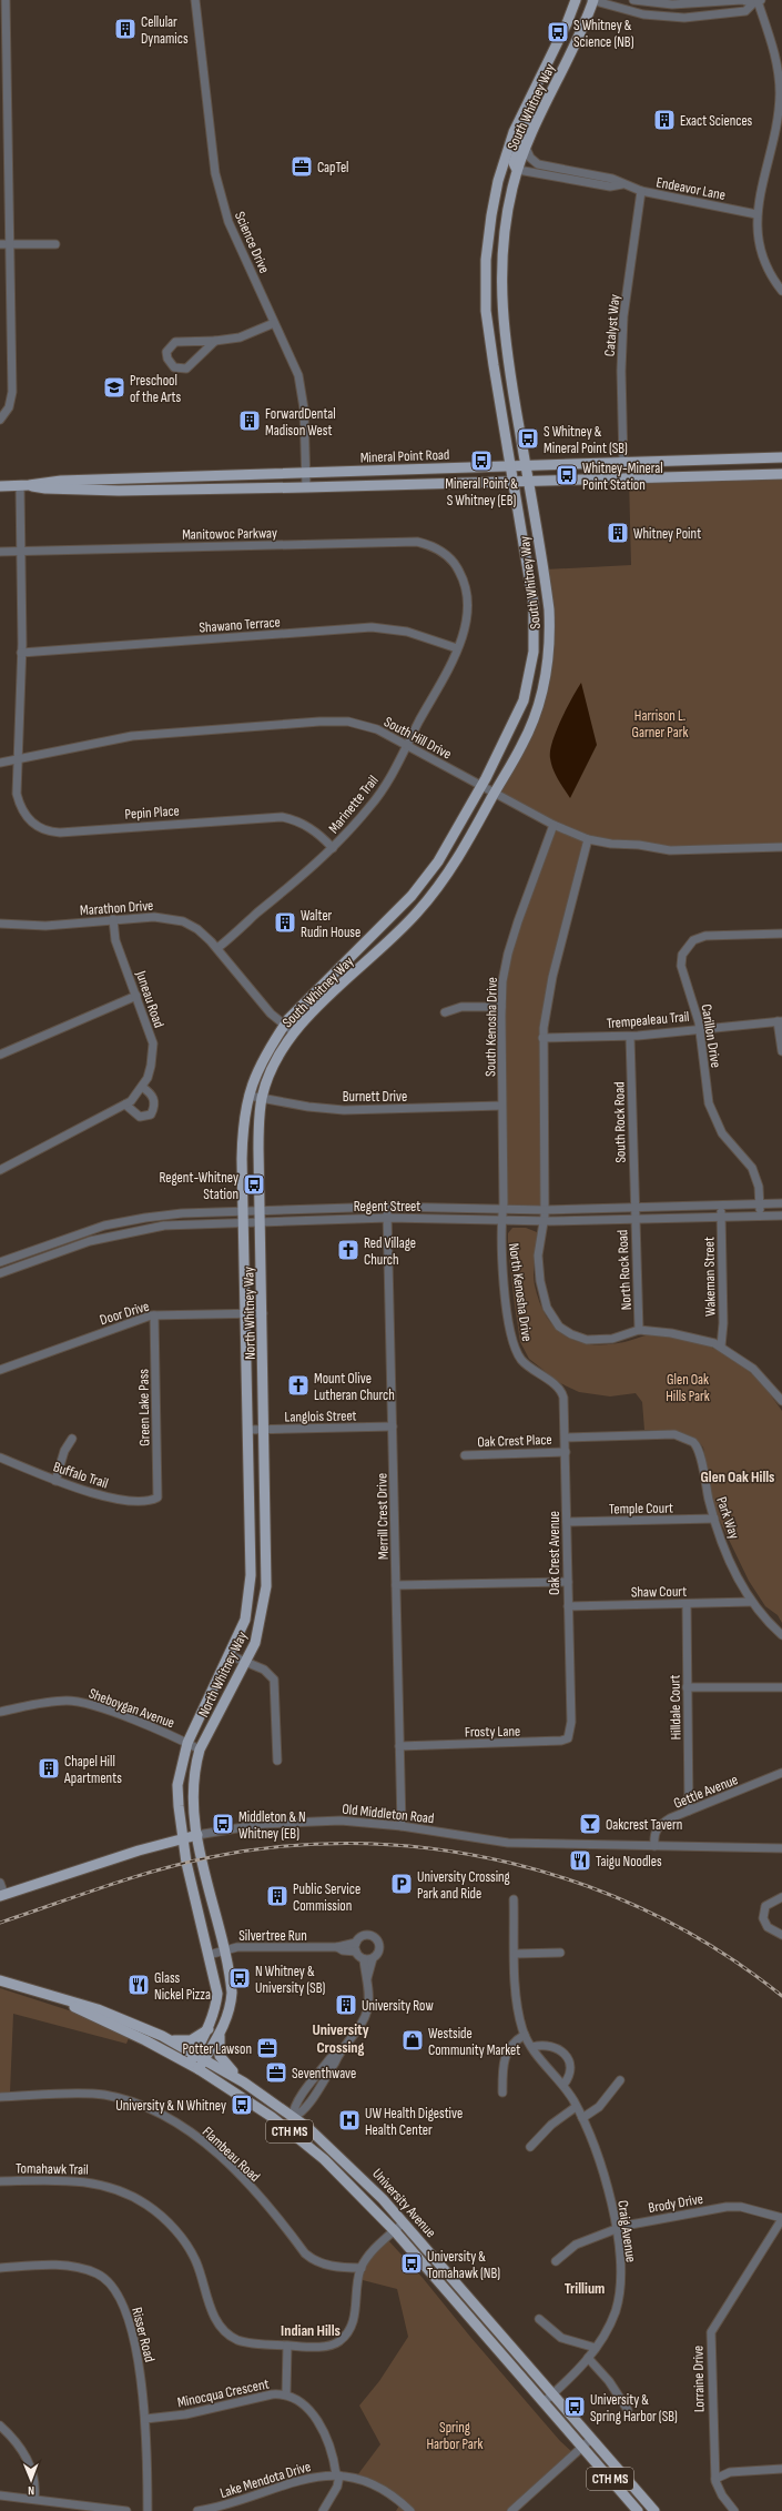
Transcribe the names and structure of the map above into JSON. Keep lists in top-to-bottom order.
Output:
{
  "streets": {
    "main road": [
      "South Whitney Way",
      "Mineral Point Road",
      "North Whitney Way",
      "Old Middleton Road",
      "CTH MS",
      "University Avenue"
    ],
    "street": [
      "Endeavor Lane",
      "Science Drive",
      "Catalyst Way",
      "Manitowoc Parkway",
      "Shawano Terrace",
      "South Hill Drive",
      "Marinette Trail",
      "Pepin Place",
      "Marathon Drive",
      "Juneau Road",
      "Trempealeau Trail",
      "South Kenosha Drive",
      "Carillon Drive",
      "Burnett Drive",
      "South Rock Road",
      "Regent Street",
      "North Rock Road",
      "Wakeman Street",
      "North Kenosha Drive",
      "Door Drive",
      "Green Lake Pass",
      "Langlois Street",
      "Oak Crest Place",
      "Buffalo Trail",
      "Temple Court",
      "Merrill Crest Drive",
      "Park Way",
      "Oak Crest Avenue",
      "Shaw Court",
      "Sheboygan Avenue",
      "Hilldale Court",
      "Frosty Lane",
      "Gettle Avenue",
      "Silvertree Run",
      "Flambeau Road",
      "Tomahawk Trail",
      "Brody Drive",
      "Craig Avenue",
      "Risser Road",
      "Lorraine Drive",
      "Minocqua Crescent",
      "Lake Mendota Drive"
    ]
  },
  "crossings": [
    ["South Whitney Way", "Endeavor Lane"],
    ["South Whitney Way", "Mineral Point Road"],
    ["South Whitney Way", "South Hill Drive"],
    ["South Whitney Way", "Marathon Drive"],
    ["South Whitney Way", "Burnett Drive"],
    ["South Whitney Way", "Regent Street"],
    ["South Whitney Way", "North Whitney Way"],
    ["Endeavor Lane", "Catalyst Way"],
    ["Science Drive", "Mineral Point Road"],
    ["Catalyst Way", "Mineral Point Road"],
    ["Mineral Point Road", "Pepin Place"],
    ["Manitowoc Parkway", "Marinette Trail"],
    ["Manitowoc Parkway", "Pepin Place"],
    ["Shawano Terrace", "Marinette Trail"],
    ["Shawano Terrace", "Pepin Place"],
    ["South Hill Drive", "Marinette Trail"],
    ["South Hill Drive", "Pepin Place"],
    ["South Hill Drive", "South Kenosha Drive"],
    ["Marinette Trail", "Pepin Place"],
    ["Marinette Trail", "Marathon Drive"],
    ["Marathon Drive", "Juneau Road"],
    ["Trempealeau Trail", "Carillon Drive"],
    ["Trempealeau Trail", "South Rock Road"],
    ["South Kenosha Drive", "Burnett Drive"],
    ["South Kenosha Drive", "Regent Street"],
    ["South Kenosha Drive", "North Kenosha Drive"],
    ["Carillon Drive", "Regent Street"],
    ["South Rock Road", "Regent Street"],
    ["South Rock Road", "North Rock Road"],
    ["Regent Street", "North Rock Road"],
    ["Regent Street", "Wakeman Street"],
    ["Regent Street", "North Kenosha Drive"],
    ["Regent Street", "North Whitney Way"],
    ["Regent Street", "Merrill Crest Drive"],
    ["North Rock Road", "North Kenosha Drive"],
    ["Wakeman Street", "North Kenosha Drive"],
    ["North Kenosha Drive", "Oak Crest Avenue"],
    ["Door Drive", "North Whitney Way"],
    ["Door Drive", "Green Lake Pass"],
    ["North Whitney Way", "Langlois Street"],
    ["North Whitney Way", "Sheboygan Avenue"],
    ["North Whitney Way", "Old Middleton Road"],
    ["North Whitney Way", "Silvertree Run"],
    ["North Whitney Way", "University Avenue"],
    ["Green Lake Pass", "Buffalo Trail"],
    ["Langlois Street", "Merrill Crest Drive"],
    ["Oak Crest Place", "Oak Crest Avenue"],
    ["Temple Court", "Park Way"],
    ["Temple Court", "Oak Crest Avenue"],
    ["Merrill Crest Drive", "Frosty Lane"],
    ["Merrill Crest Drive", "Old Middleton Road"],
    ["Park Way", "Oak Crest Avenue"],
    ["Park Way", "Shaw Court"],
    ["Oak Crest Avenue", "Shaw Court"],
    ["Oak Crest Avenue", "Frosty Lane"],
    ["Shaw Court", "Hilldale Court"],
    ["Hilldale Court", "Gettle Avenue"],
    ["Gettle Avenue", "Old Middleton Road"],
    ["Flambeau Road", "Tomahawk Trail"],
    ["University Avenue", "Craig Avenue"],
    ["Brody Drive", "Craig Avenue"],
    ["Brody Drive", "Lorraine Drive"],
    ["Risser Road", "Minocqua Crescent"],
    ["Minocqua Crescent", "Lake Mendota Drive"]
  ],
  "districts": [
    "Glen Oak Hills",
    "University Crossing",
    "Trillium",
    "Indian Hills"
  ],
  "parks": ["Harrison L. Garner Park", "Glen Oak Hills Park", "Spring Harbor Park"],
  "places": {
    "building": [
      "Cellular Dynamics",
      "Exact Sciences",
      "ForwardDental Madison West",
      "Whitney Point",
      "Walter Rudin House",
      "Chapel Hill Apartments",
      "Public Service Commission",
      "University Row"
    ],
    "bus stop": [
      "S Whitney & Science (NB)",
      "S Whitney & Mineral Point (SB)",
      "Mineral Point & S Whitney (EB)",
      "Whitney-Mineral Point Station",
      "Regent-Whitney Station",
      "Middleton & N Whitney (EB)",
      "N Whitney & University (SB)",
      "University & N Whitney",
      "University & Tomahawk (NB)",
      "University & Spring Harbor (SB)"
    ],
    "office": ["CapTel", "Potter Lawson", "Seventhwave"],
    "school or university": ["Preschool of the Arts"],
    "church": ["Red Village Church", "Mount Olive Lutheran Church"],
    "bar": ["Oakcrest Tavern"],
    "restaurant": ["Taigu Noodles", "Glass Nickel Pizza"],
    "parking": ["University Crossing Park and Ride"],
    "shop": ["Westside Community Market"],
    "hospital": ["UW Health Digestive Health Center"]
  },
  "north": "bottom"
}
